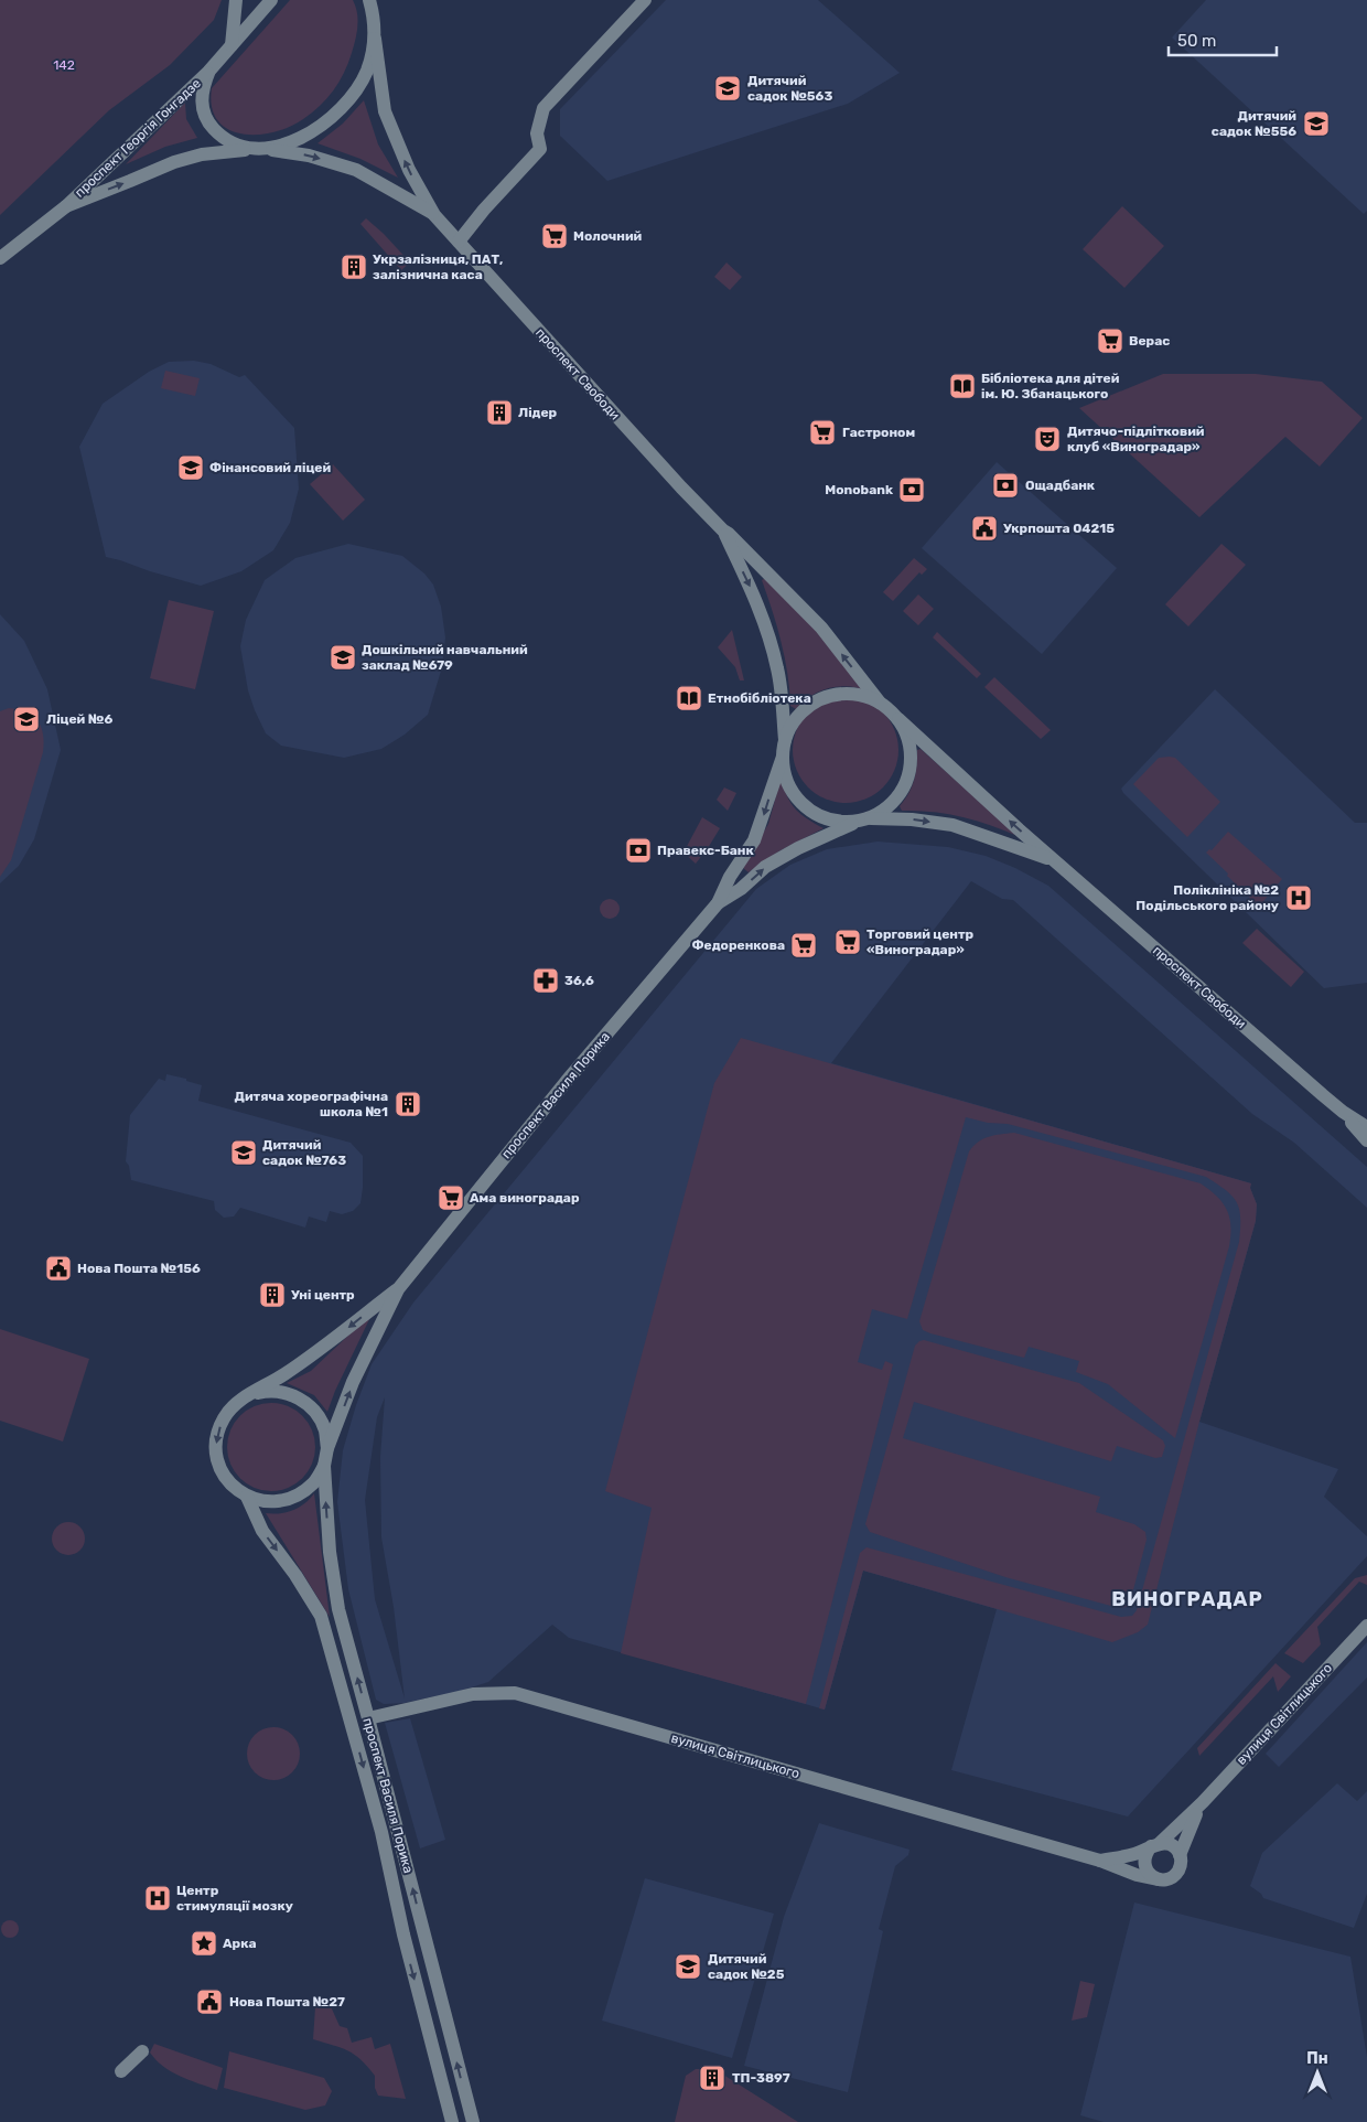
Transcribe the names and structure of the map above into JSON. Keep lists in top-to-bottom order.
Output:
{
  "streets": {
    "street": [
      "проспект Георгія Гонгадзе",
      "проспект Свободи",
      "проспект Василя Порика",
      "вулиця Світлицького"
    ]
  },
  "crossings": [
    ["проспект Георгія Гонгадзе", "проспект Свободи"],
    ["проспект Свободи", "проспект Василя Порика"],
    ["проспект Василя Порика", "вулиця Світлицького"]
  ],
  "districts": ["ВИНОГРАДАР"],
  "parks": ["142"],
  "places": {
    "school or university": [
      "Дитячий садок №563",
      "Дитячий садок №556",
      "Фінансовий ліцей",
      "Дошкільний навчальний заклад №679",
      "Ліцей №6",
      "Дитячий садок №763",
      "Дитячий садок №25"
    ],
    "supermarket": [
      "Молочний",
      "Верас",
      "Гастроном",
      "Торговий центр «Виноградар»",
      "Федоренкова",
      "Ама виноградар"
    ],
    "building": [
      "Укрзалізниця, ПАТ, залізнична каса",
      "Лідер",
      "Дитяча хореографічна школа №1",
      "Уні центр",
      "ТП-3897"
    ],
    "library": ["Бібліотека для дітей ім. Ю. Збанацького", "Етнобібліотека"],
    "theatre": ["Дитячо-підлітковий клуб «Виноградар»"],
    "bank": ["Ощадбанк", "Monobank", "Правекс-Банк"],
    "public building": ["Укрпошта 04215", "Нова Пошта №156", "Нова Пошта №27"],
    "hospital": ["Поліклініка №2 Подільського району", "Центр стимуляції мозку"],
    "pharmacy": ["36,6"],
    "place": ["Арка"]
  },
  "scale_bar": "50 m",
  "north": "top"
}
